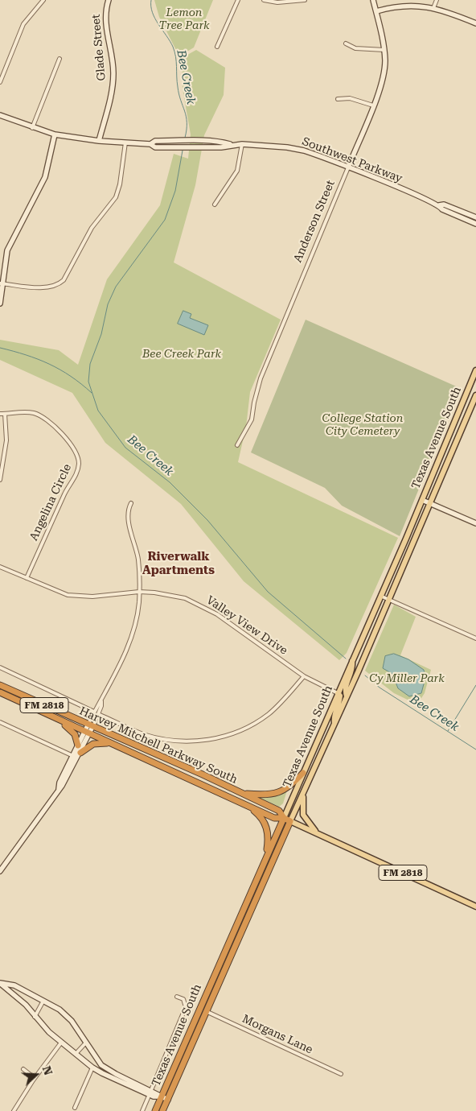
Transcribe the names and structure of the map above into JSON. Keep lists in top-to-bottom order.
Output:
{
  "streets": {
    "highway": ["Texas Avenue South", "FM 2818", "Harvey Mitchell Parkway South"],
    "street": [
      "Glade Street",
      "Southwest Parkway",
      "Anderson Street",
      "Angelina Circle",
      "Valley View Drive",
      "Morgans Lane"
    ]
  },
  "crossings": [
    ["Glade Street", "Southwest Parkway"],
    ["Southwest Parkway", "Anderson Street"],
    ["Texas Avenue South", "Valley View Drive"],
    ["Texas Avenue South", "Harvey Mitchell Parkway South"],
    ["Texas Avenue South", "Morgans Lane"],
    ["Angelina Circle", "Valley View Drive"]
  ],
  "districts": ["Riverwalk Apartments"],
  "water": ["Bee Creek"],
  "parks": [
    "Lemon Tree Park",
    "Bee Creek Park",
    "College Station City Cemetery",
    "Cy Miller Park"
  ],
  "north": "right"
}
